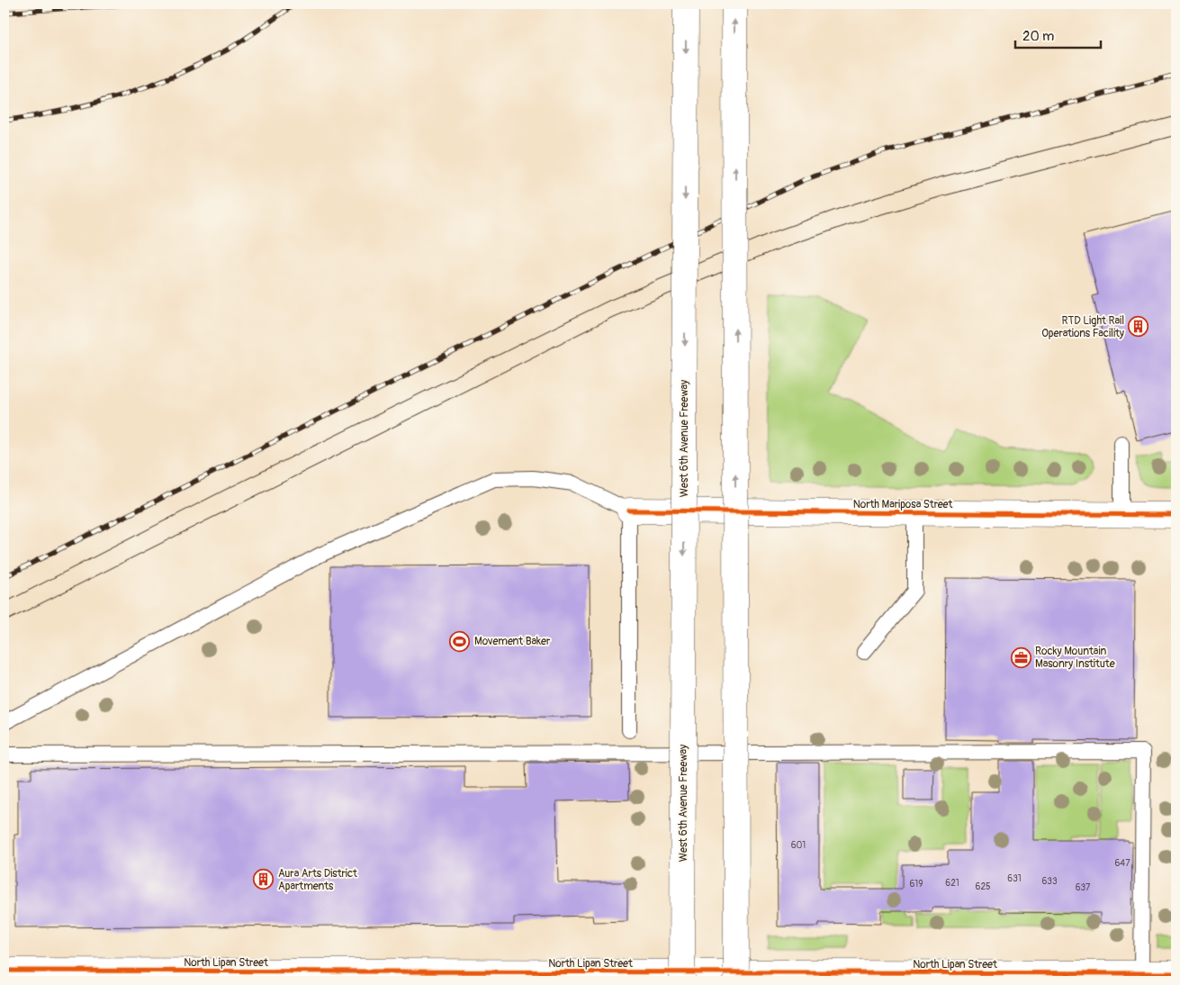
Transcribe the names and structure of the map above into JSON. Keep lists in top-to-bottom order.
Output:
{
  "streets": {
    "main road": ["West 6th Avenue Freeway", "North Mariposa Street", "North Lipan Street"]
  },
  "places": {
    "building": ["RTD Light Rail Operations Facility", "Aura Arts District Apartments"],
    "sports": ["Movement Baker"],
    "office": ["Rocky Mountain Masonry Institute"]
  },
  "house_numbers": [
    "601",
    "647",
    "631",
    "633",
    "621",
    "619",
    "625",
    "637"
  ],
  "scale_bar": "20 m"
}
